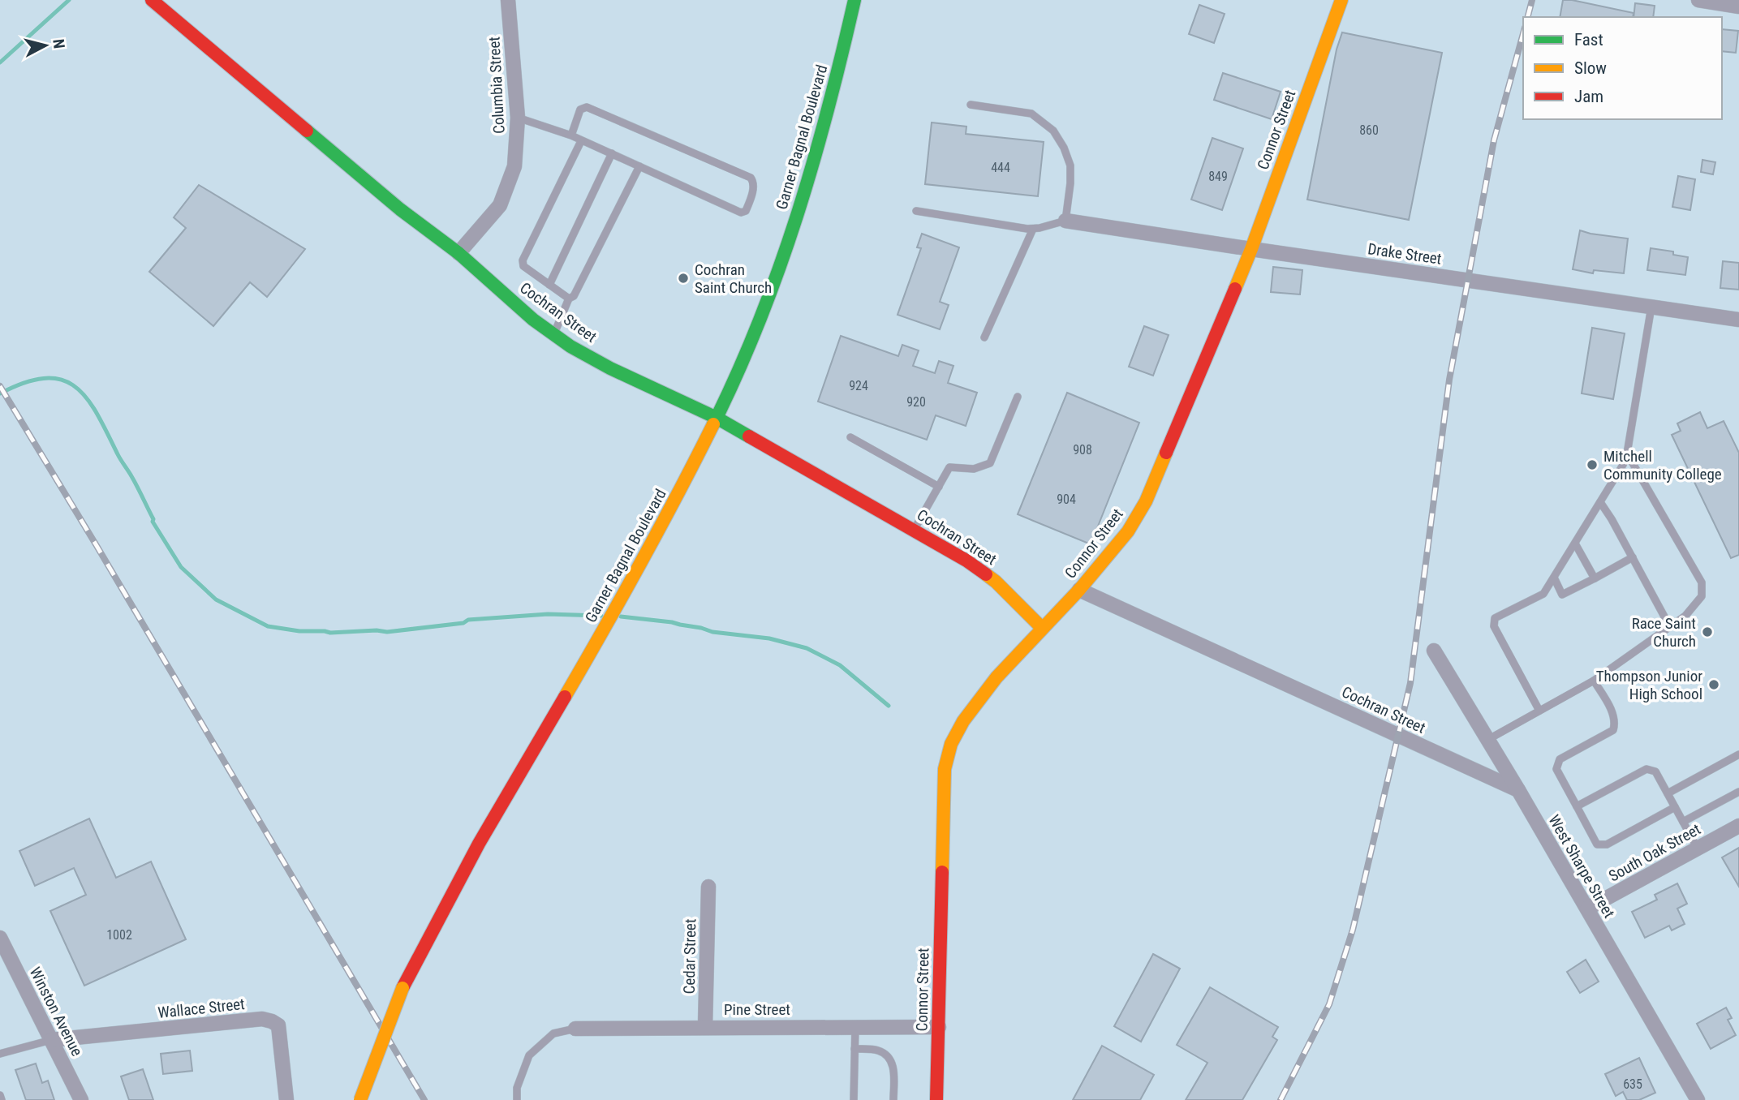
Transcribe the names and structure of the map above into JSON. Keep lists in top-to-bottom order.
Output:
{
  "streets": {
    "main road": ["Connor Street", "Garner Bagnal Boulevard", "Cochran Street"],
    "street": [
      "Columbia Street",
      "Drake Street",
      "South Oak Street",
      "West Sharpe Street",
      "Cedar Street",
      "Wallace Street",
      "Pine Street",
      "Winston Avenue"
    ]
  },
  "crossings": [
    ["Columbia Street", "Cochran Street"],
    ["Connor Street", "Drake Street"],
    ["Connor Street", "Cochran Street"],
    ["Connor Street", "Pine Street"],
    ["Garner Bagnal Boulevard", "Cochran Street"],
    ["Cochran Street", "West Sharpe Street"],
    ["South Oak Street", "West Sharpe Street"],
    ["Cedar Street", "Pine Street"],
    ["Wallace Street", "Winston Avenue"]
  ],
  "places": [
    "Cochran Saint Church",
    "Mitchell Community College",
    "Race Saint Church",
    "Thompson Junior High School"
  ],
  "house_numbers": [
    "860",
    "444",
    "849",
    "924",
    "920",
    "908",
    "904",
    "1002",
    "635"
  ],
  "legend": ["Fast", "Slow", "Jam"],
  "north": "right"
}
